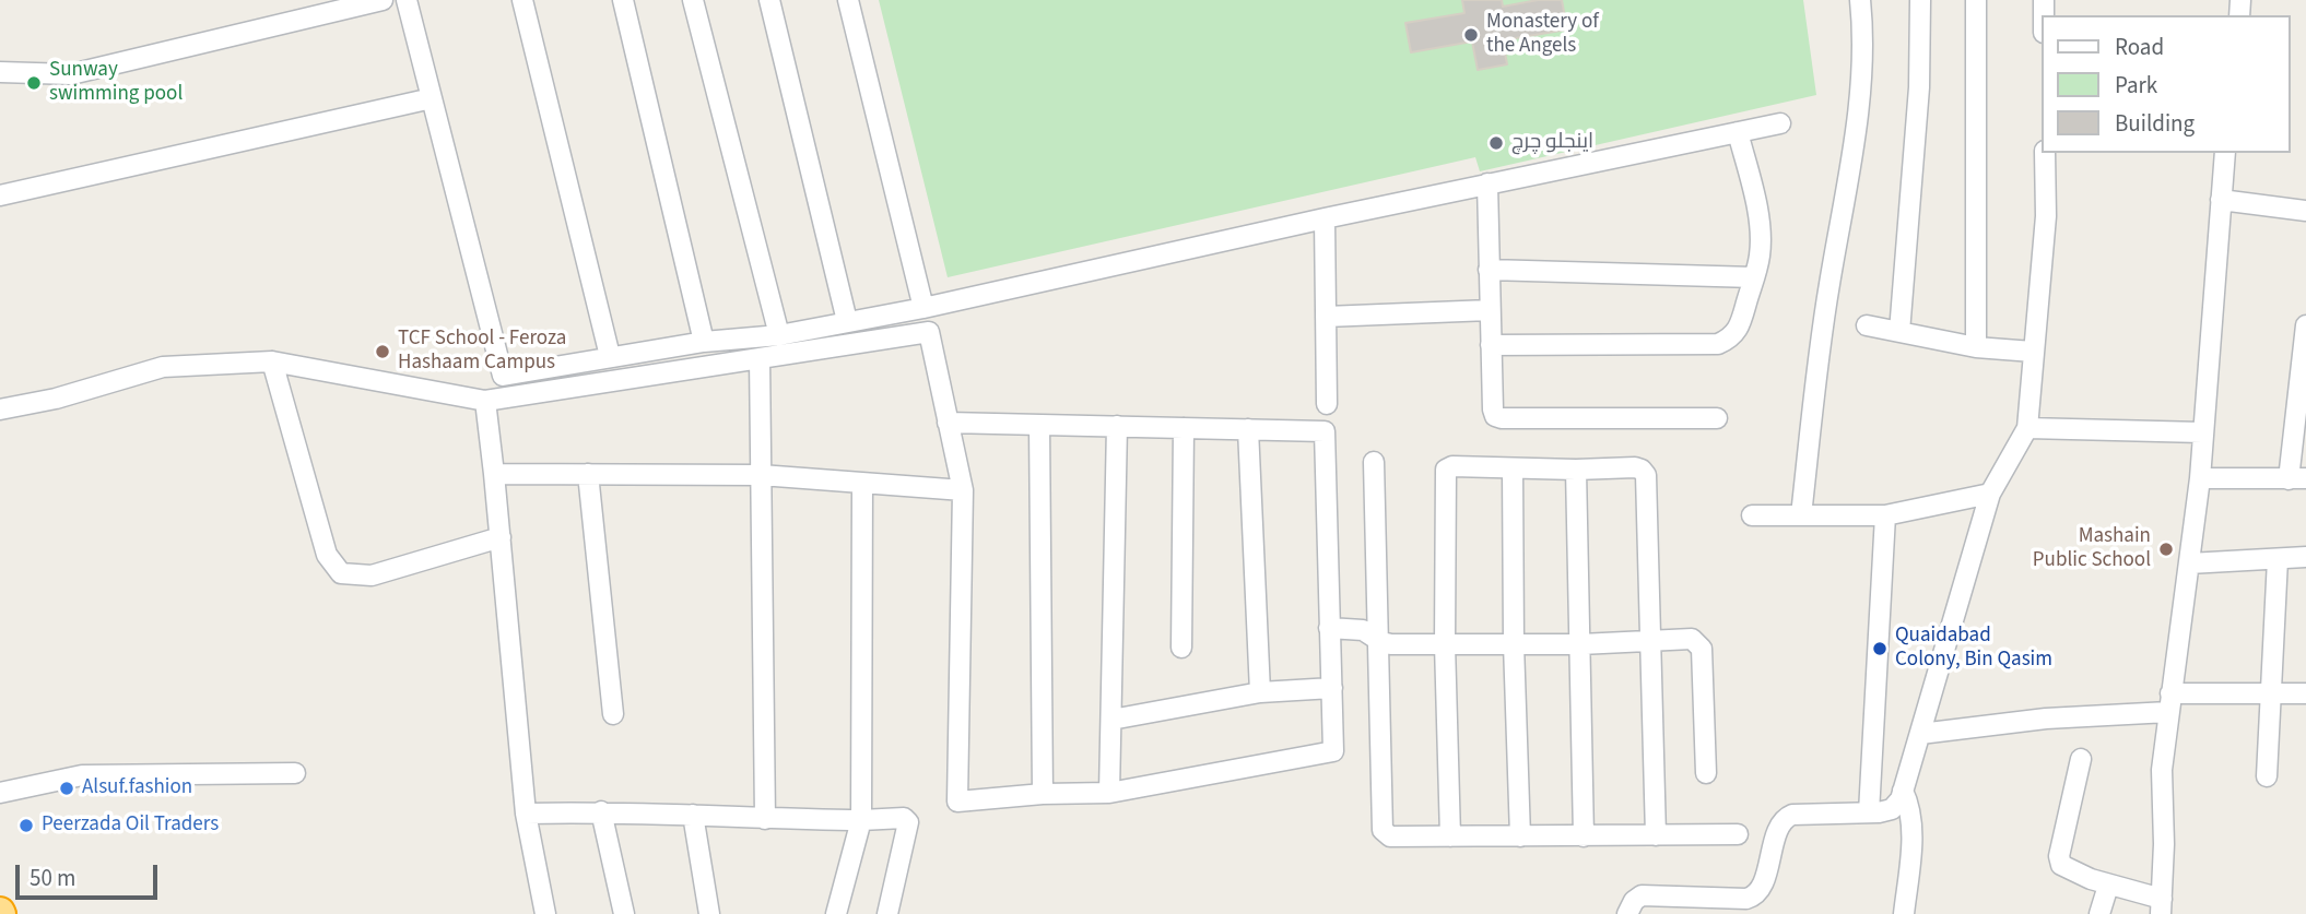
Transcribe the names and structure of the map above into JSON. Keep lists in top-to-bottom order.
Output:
{
  "places": [
    "Monastery of the Angels",
    "Sunway swimming pool",
    "اینجلو چرچ",
    "TCF School - Feroza Hashaam Campus",
    "Mashain Public School",
    "Quaidabad Colony, Bin Qasim",
    "Alsuf.fashion",
    "Peerzada Oil Traders"
  ],
  "legend": ["Road", "Park", "Building"],
  "scale_bar": "50 m"
}
